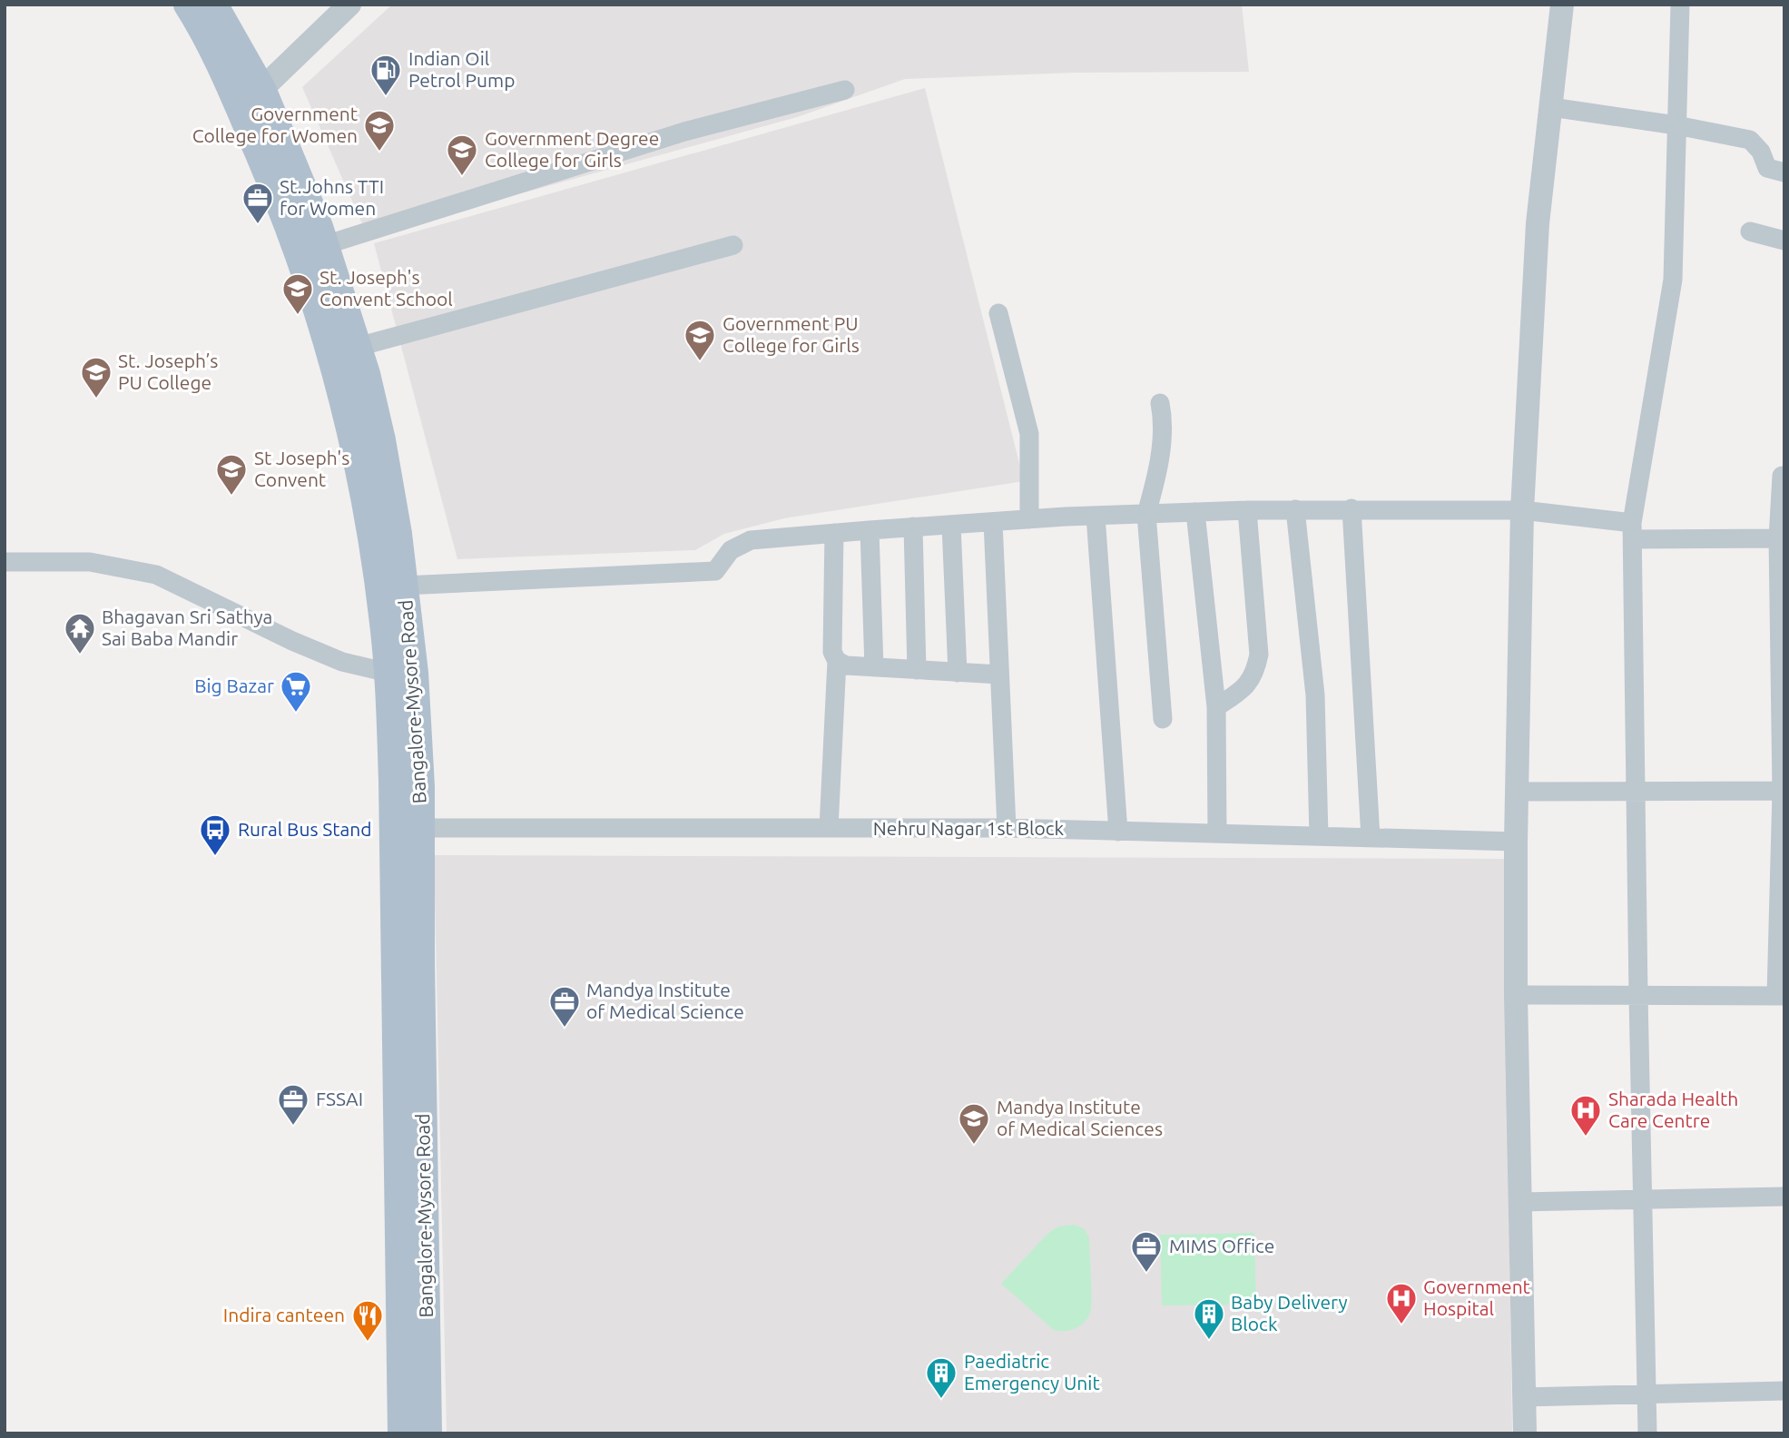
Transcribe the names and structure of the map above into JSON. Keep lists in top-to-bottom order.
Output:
{
  "streets": {
    "main road": ["Bangalore-Mysore Road"],
    "street": ["Nehru Nagar 1st Block"]
  },
  "crossings": [
    ["Bangalore-Mysore Road", "Nehru Nagar 1st Block"]
  ],
  "places": {
    "fuel station": ["Indian Oil Petrol Pump"],
    "school or university": [
      "Government College for Women",
      "Government Degree College for Girls",
      "St. Joseph's Convent School",
      "Government PU College for Girls",
      "St. Joseph’s PU College",
      "St Joseph's Convent",
      "Mandya Institute of Medical Sciences"
    ],
    "office": [
      "St.Johns TTI for Women",
      "Mandya Institute of Medical Science",
      "FSSAI",
      "MIMS Office"
    ],
    "temple": ["Bhagavan Sri Sathya Sai Baba Mandir"],
    "supermarket": ["Big Bazar"],
    "bus stop": ["Rural Bus Stand"],
    "hospital": ["Sharada Health Care Centre", "Government Hospital"],
    "building": ["Baby Delivery Block", "Paediatric Emergency Unit"],
    "restaurant": ["Indira canteen"]
  }
}
